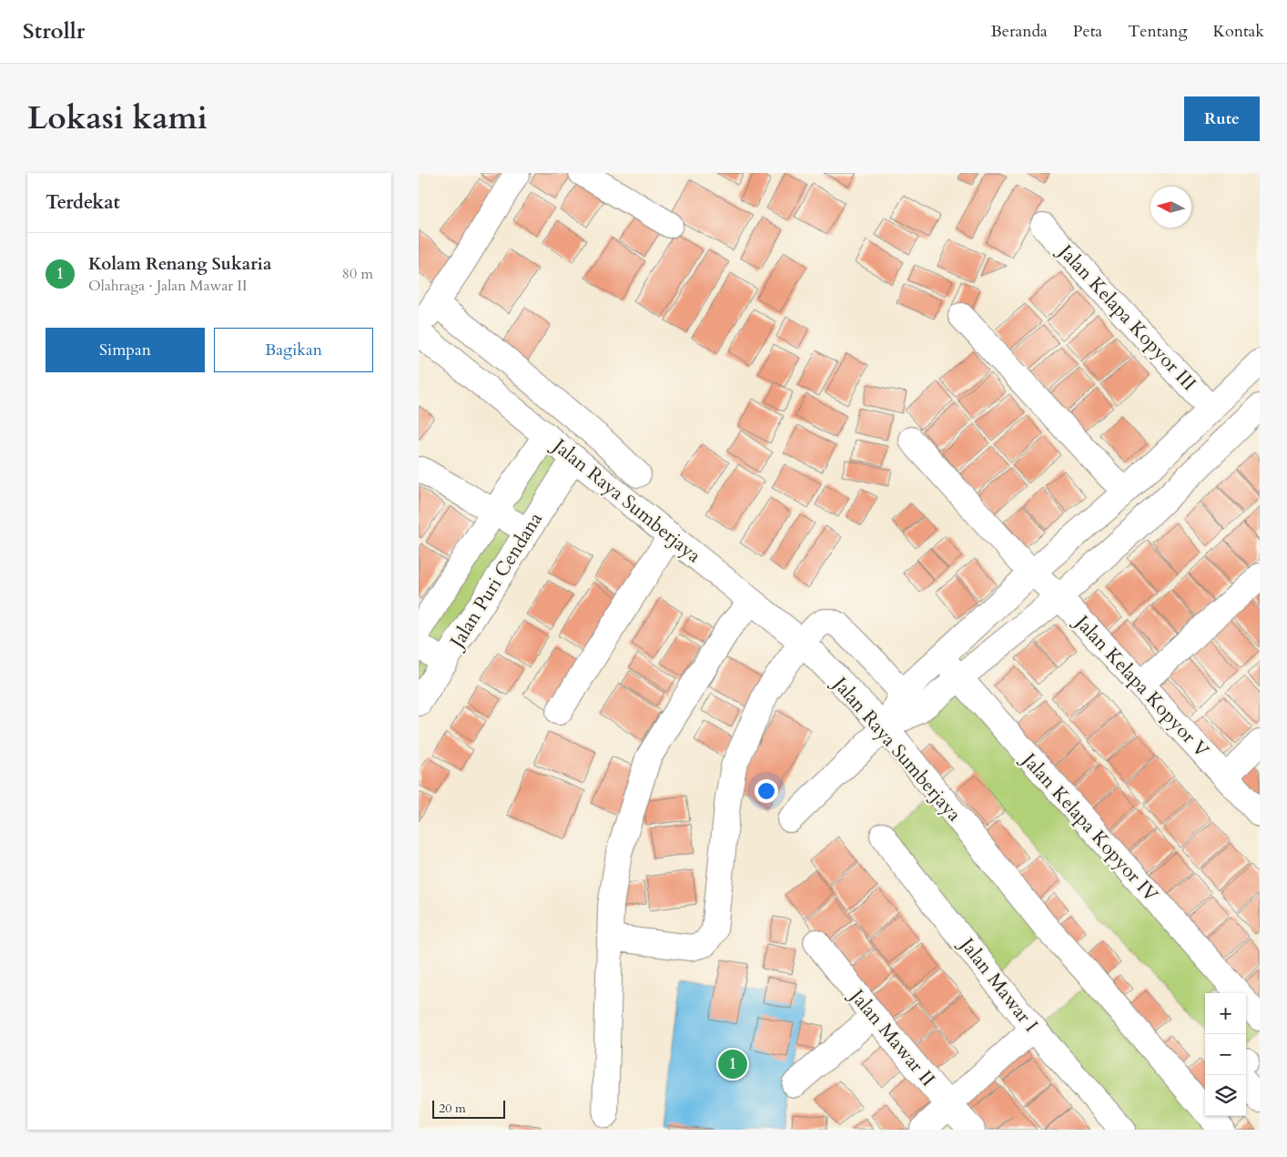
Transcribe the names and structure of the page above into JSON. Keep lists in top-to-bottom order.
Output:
{
  "streets": {
    "street": [
      "Jalan Kelapa Kopyor III",
      "Jalan Raya Sumberjaya",
      "Jalan Puri Cendana",
      "Jalan Kelapa Kopyor V",
      "Jalan Kelapa Kopyor IV",
      "Jalan Mawar I",
      "Jalan Mawar II"
    ]
  },
  "crossings": [
    ["Jalan Raya Sumberjaya", "Jalan Puri Cendana"]
  ],
  "scale_bar": "20 m",
  "north": "left",
  "page": {
    "header": "Strollr",
    "nav": [
      "Beranda",
      "Peta",
      "Tentang",
      "Kontak"
    ],
    "title": "Lokasi kami",
    "buttons": [
      "Rute",
      ["Simpan", "Bagikan"]
    ],
    "heading": "Terdekat",
    "list": [
      {
        "mark": "1",
        "name": "Kolam Renang Sukaria",
        "note": "Olahraga · Jalan Mawar II",
        "value": "80 m"
      }
    ],
    "map_buttons": ["+", "−"],
    "pins": "1",
    "scale": "20 m"
  }
}
